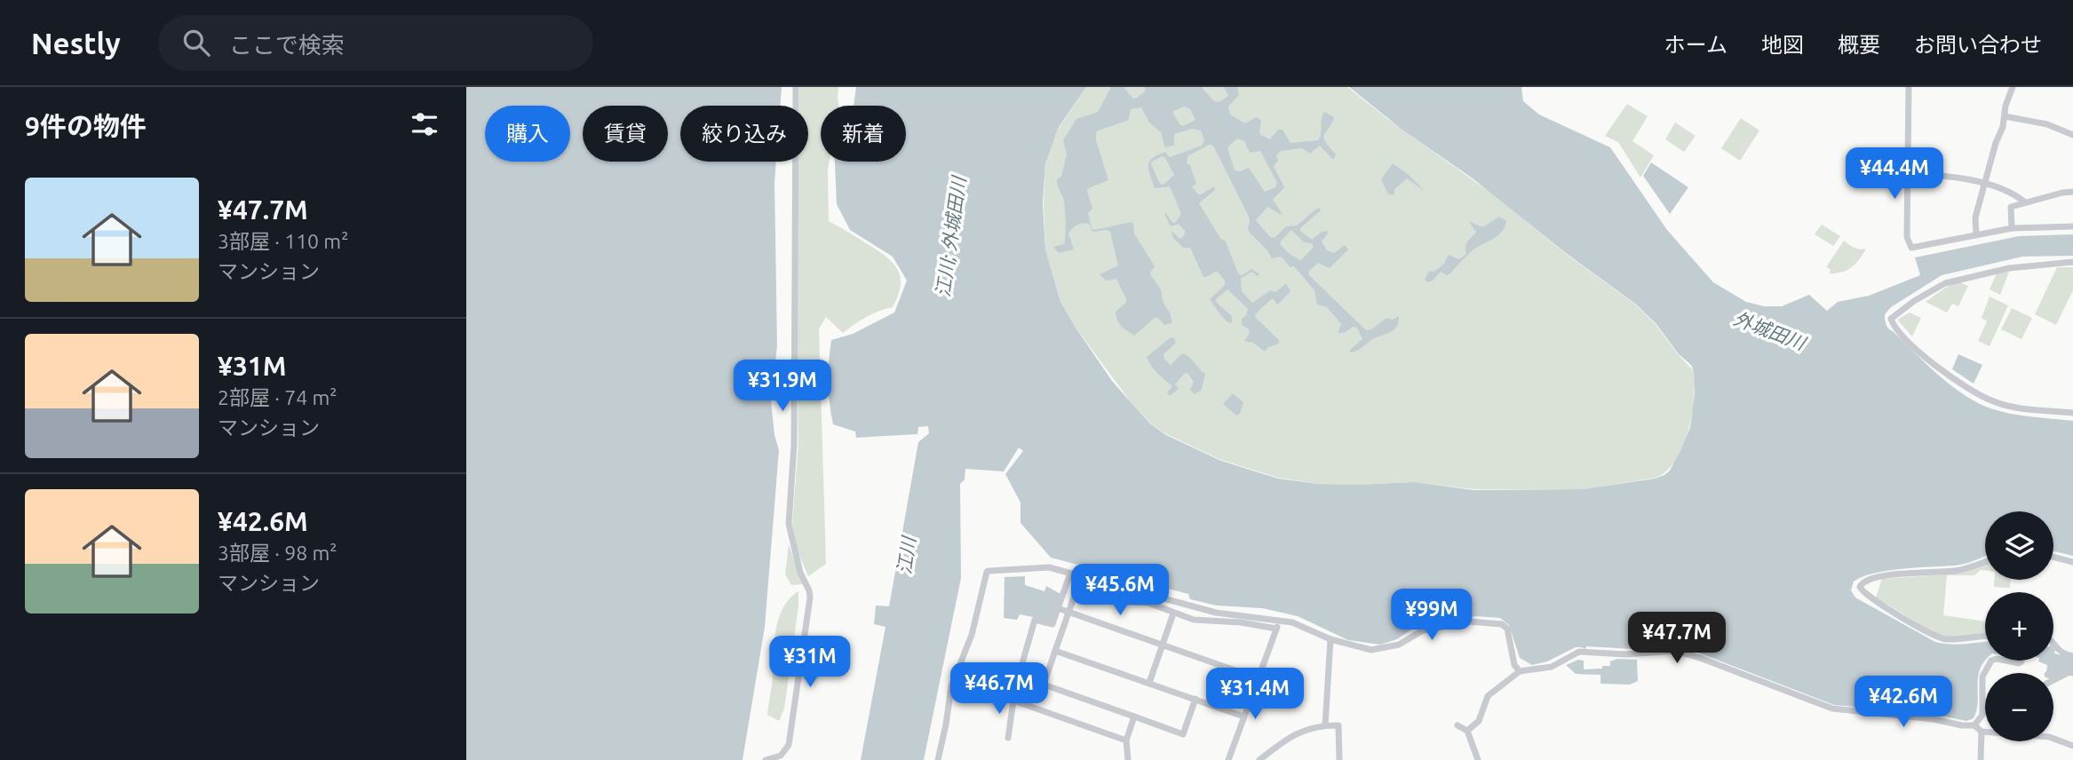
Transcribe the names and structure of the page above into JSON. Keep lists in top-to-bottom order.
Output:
{
  "water": ["江川; 外城田川", "外城田川", "江川"],
  "page": {
    "header": "Nestly",
    "search": "ここで検索",
    "nav": [
      "ホーム",
      "地図",
      "概要",
      "お問い合わせ"
    ],
    "heading": "9件の物件",
    "chip": [
      "購入",
      "賃貸",
      "絞り込み",
      "新着"
    ],
    "price": [
      "¥44.4M",
      "¥31.9M",
      "¥45.6M",
      "¥99M",
      "¥47.7M",
      "¥31M",
      "¥46.7M",
      "¥31.4M",
      "¥42.6M"
    ],
    "list": [
      {
        "name": "¥47.7M",
        "note": "3部屋 · 110 m² · マンション"
      },
      {
        "name": "¥31M",
        "note": "2部屋 · 74 m² · マンション"
      },
      {
        "name": "¥42.6M",
        "note": "3部屋 · 98 m² · マンション"
      }
    ],
    "map_buttons": ["+", "−"]
  }
}
